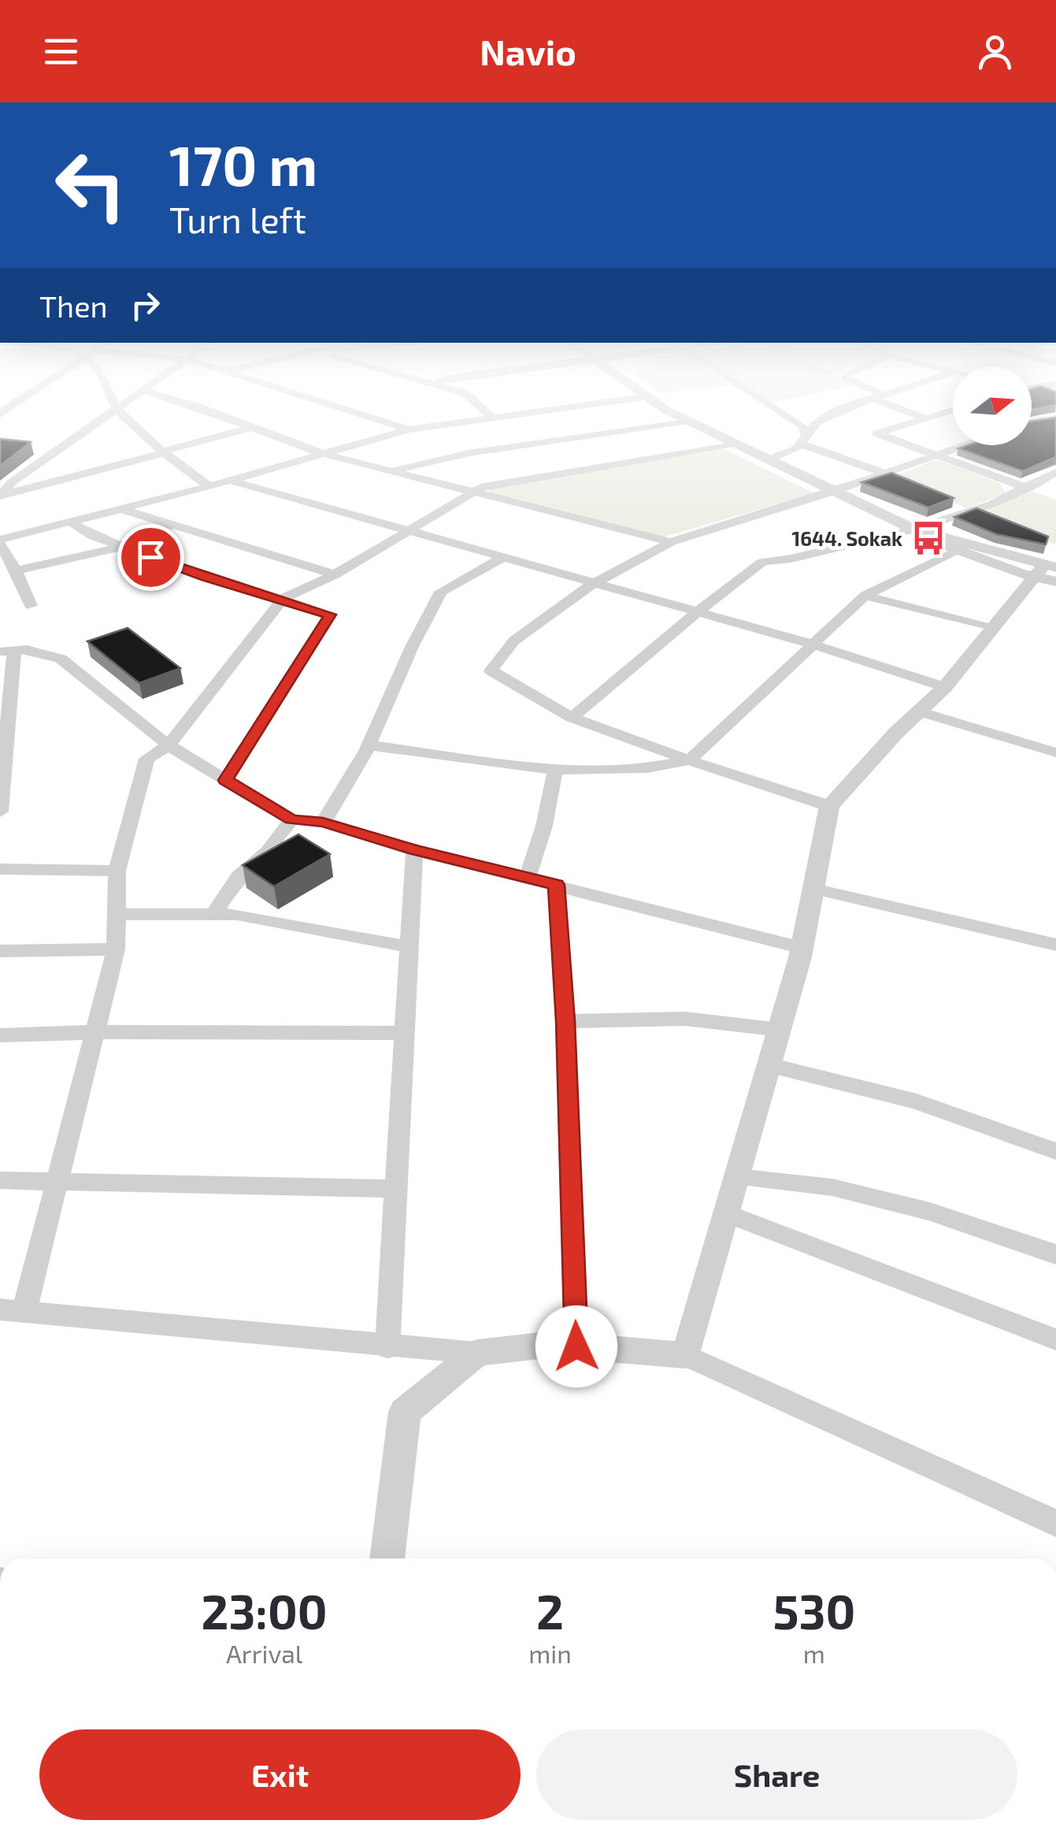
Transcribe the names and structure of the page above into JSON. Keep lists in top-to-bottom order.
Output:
{
  "places": {
    "bus stop": ["1644. Sokak"]
  },
  "north": "right",
  "page": {
    "header": "Navio",
    "turn": ["170 m", "Turn left"],
    "then": "Then",
    "eta": [
      "23:00",
      "Arrival",
      "2",
      "min",
      "530",
      "m"
    ],
    "buttons": ["Exit", "Share"]
  }
}
